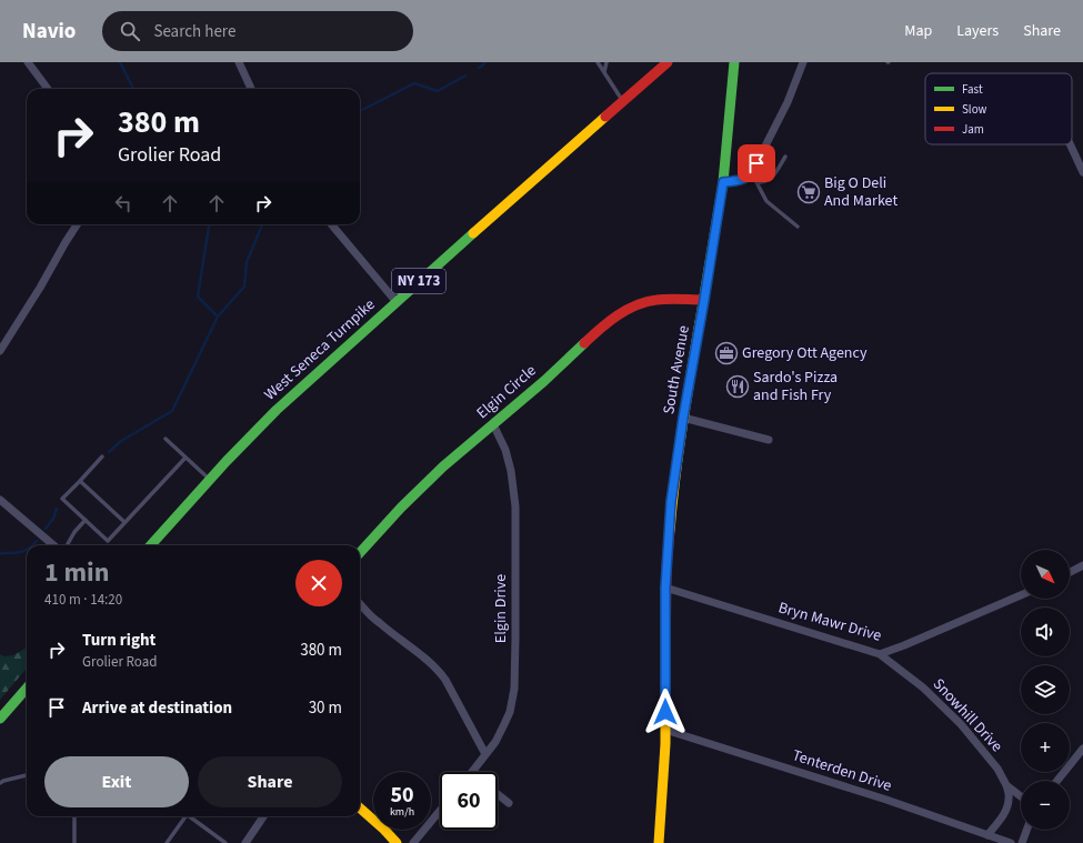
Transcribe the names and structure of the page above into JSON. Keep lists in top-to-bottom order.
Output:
{
  "streets": {
    "main road": [
      "NY 173",
      "West Seneca Turnpike",
      "South Avenue",
      "Elgin Circle"
    ],
    "street": [
      "Elgin Drive",
      "Bryn Mawr Drive",
      "Snowhill Drive",
      "Tenterden Drive"
    ]
  },
  "crossings": [
    ["South Avenue", "Elgin Circle"],
    ["South Avenue", "Bryn Mawr Drive"],
    ["South Avenue", "Tenterden Drive"],
    ["Elgin Circle", "Elgin Drive"],
    ["Bryn Mawr Drive", "Snowhill Drive"]
  ],
  "places": {
    "supermarket": ["Big O Deli And Market"],
    "office": ["Gregory Ott Agency"],
    "restaurant": ["Sardo's Pizza and Fish Fry"]
  },
  "legend": ["Fast", "Slow", "Jam"],
  "north": "bottom right",
  "page": {
    "header": "Navio",
    "search": "Search here",
    "nav": ["Map", "Layers", "Share"],
    "turn": ["380 m", "Grolier Road"],
    "heading": ["1 min", "410 m · 14:20"],
    "map_buttons": ["+", "−"],
    "list": [
      {
        "name": "Turn right",
        "note": "Grolier Road",
        "value": "380 m"
      },
      {
        "name": "Arrive at destination",
        "value": "30 m"
      }
    ],
    "buttons": ["Exit", "Share"],
    "speed": "50 km/h",
    "limit": "60"
  }
}
